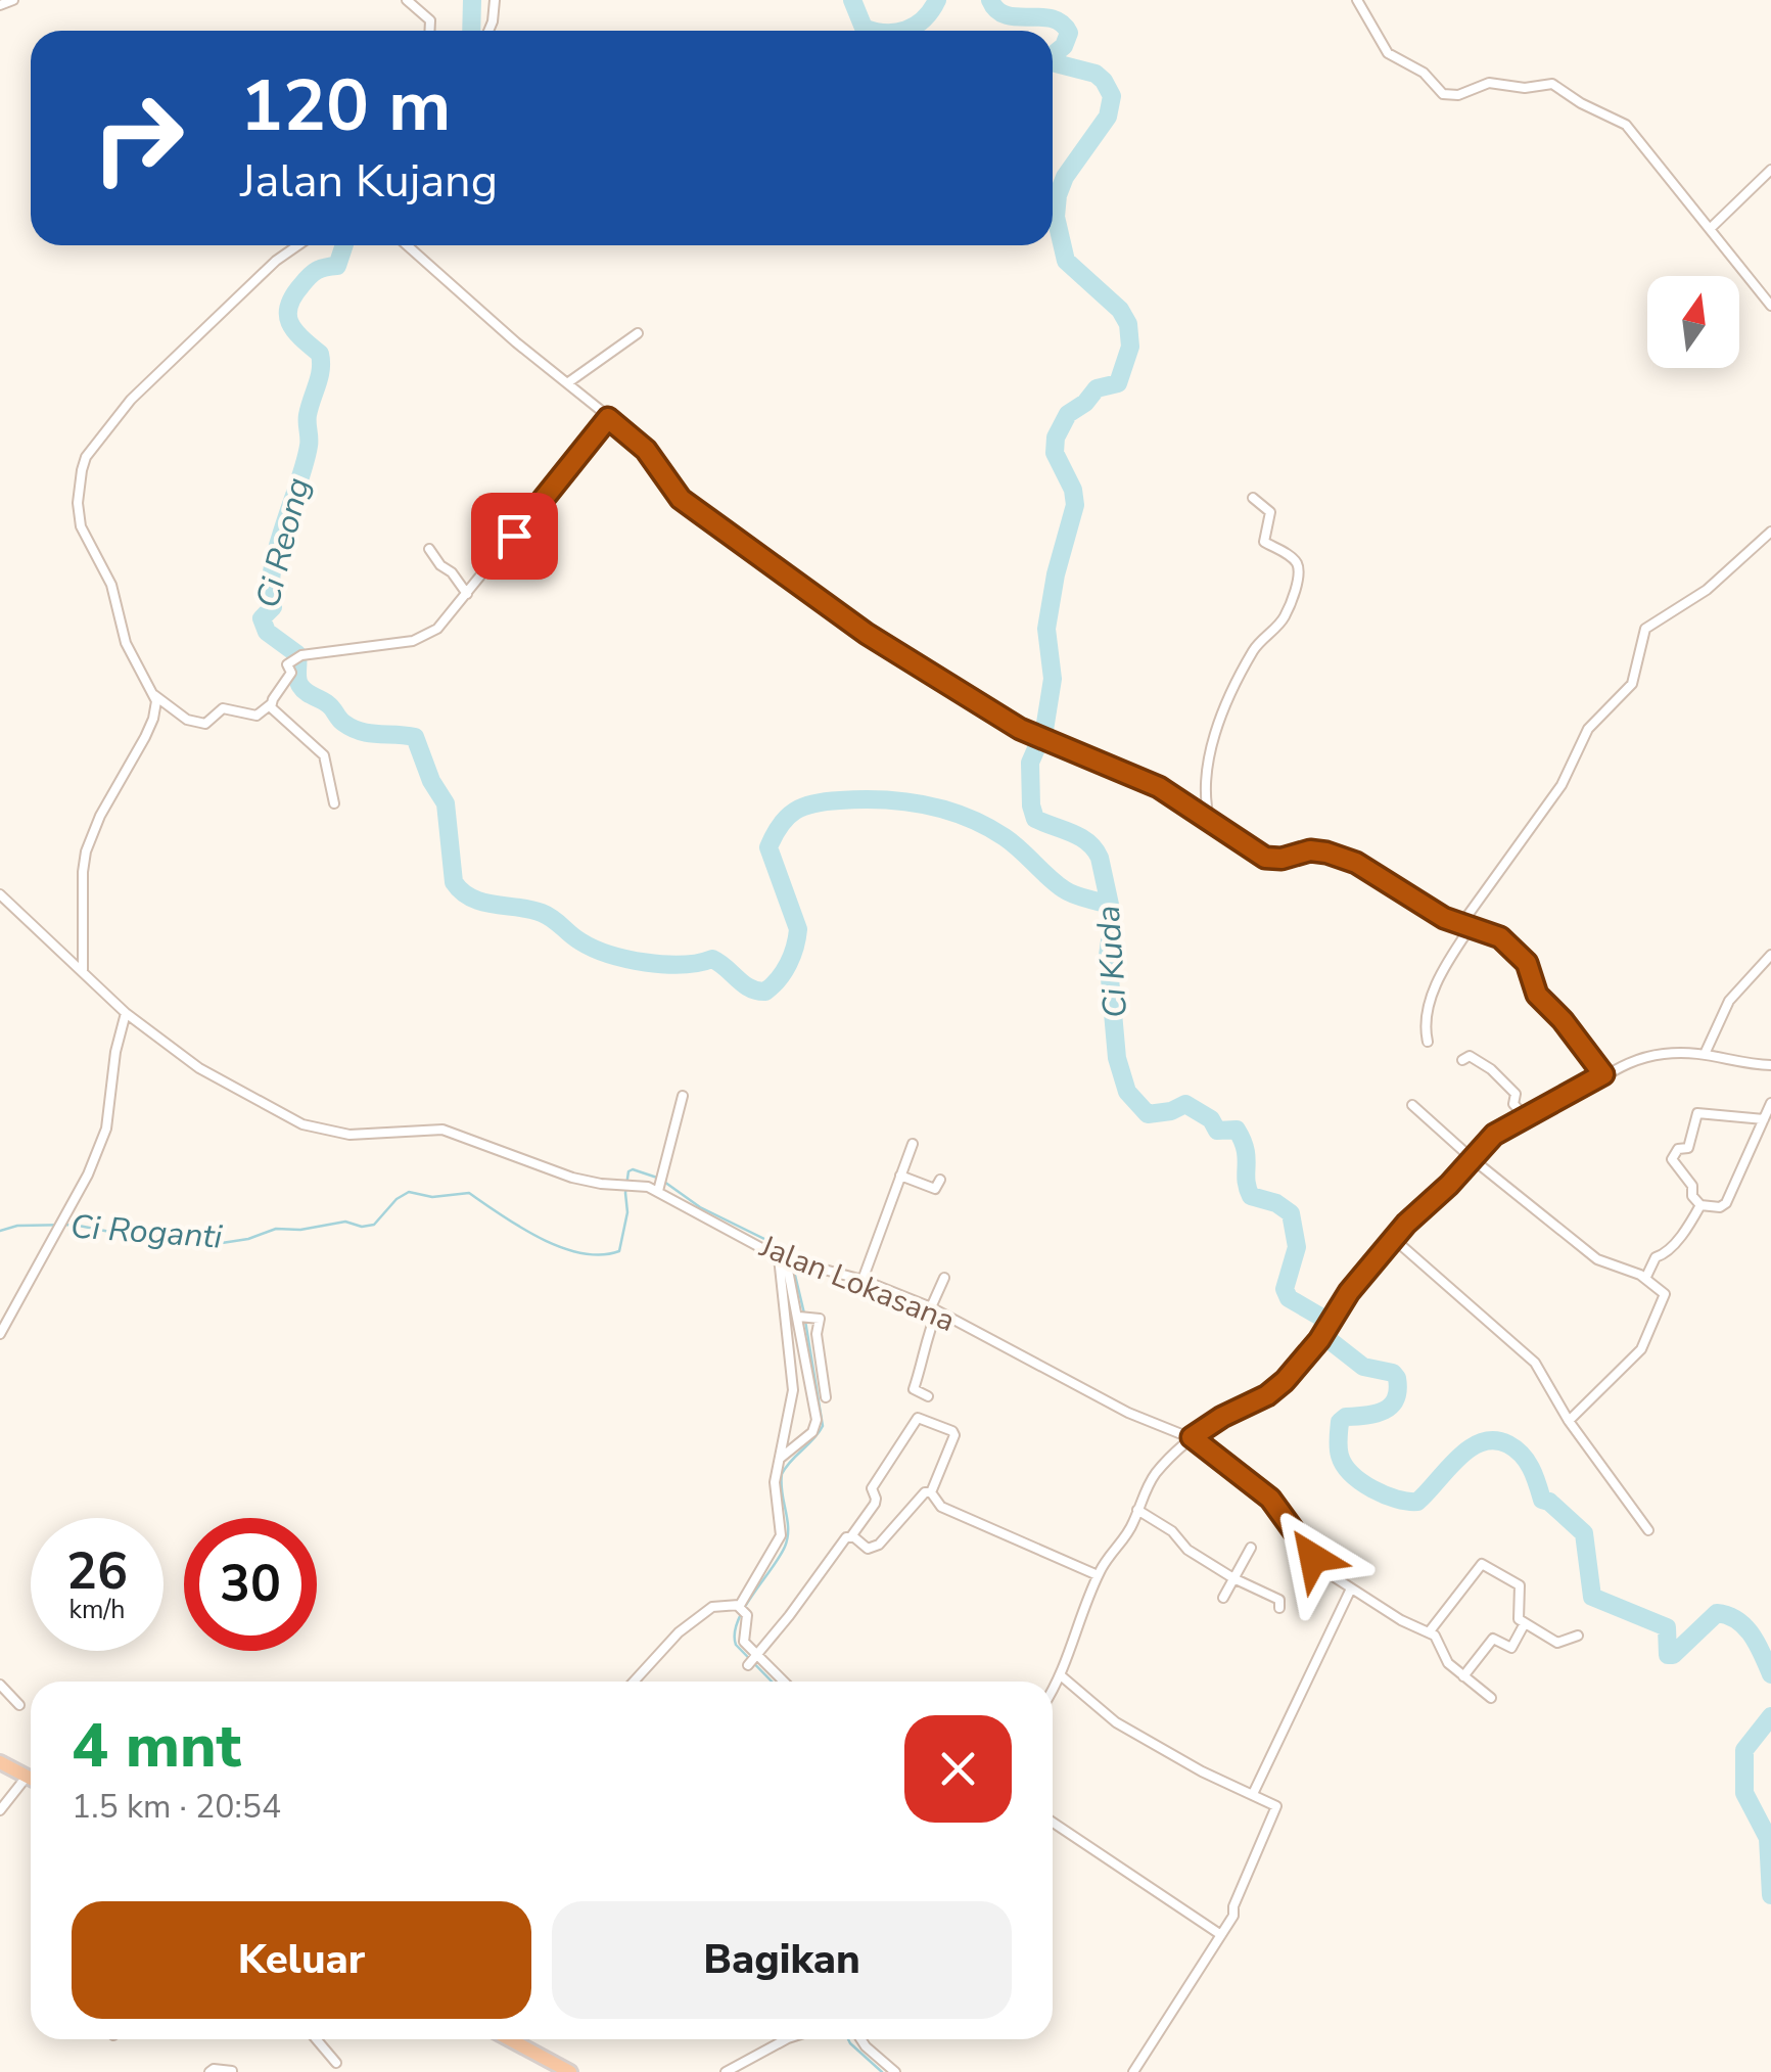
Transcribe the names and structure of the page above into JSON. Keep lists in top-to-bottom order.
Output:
{
  "streets": {
    "street": ["Jalan Lokasana"]
  },
  "water": ["Ci Reong", "Ci Kuda", "Ci Roganti"],
  "north": "top",
  "page": {
    "turn": ["120 m", "Jalan Kujang"],
    "speed": "26 km/h",
    "limit": "30",
    "heading": ["4 mnt", "1.5 km · 20:54"],
    "buttons": ["Keluar", "Bagikan"]
  }
}
